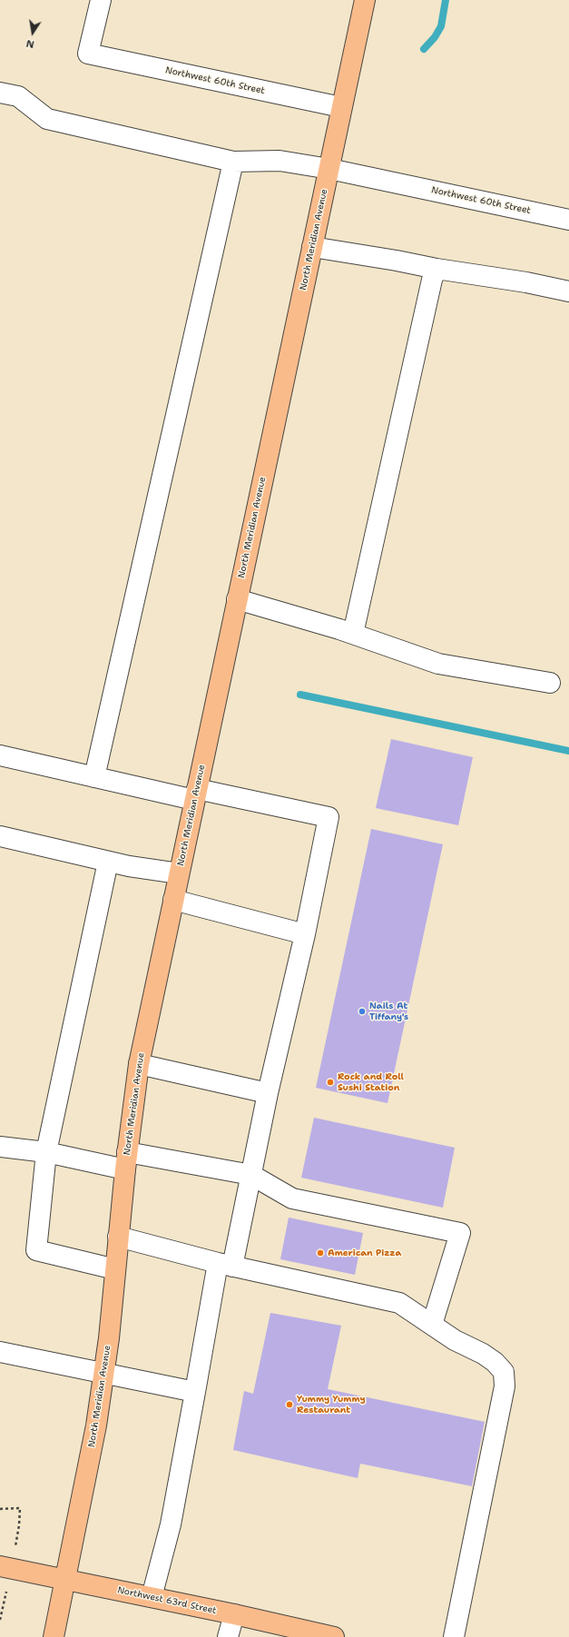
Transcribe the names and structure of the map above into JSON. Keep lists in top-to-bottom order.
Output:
{
  "streets": {
    "main road": ["North Meridian Avenue", "Northwest 63rd Street"],
    "street": ["Northwest 60th Street"]
  },
  "crossings": [
    ["Northwest 60th Street", "North Meridian Avenue"],
    ["North Meridian Avenue", "Northwest 63rd Street"]
  ],
  "places": [
    "Nails At Tiffany's",
    "Rock and Roll Sushi Station",
    "American Pizza",
    "Yummy Yummy Restaurant"
  ],
  "north": "bottom"
}
